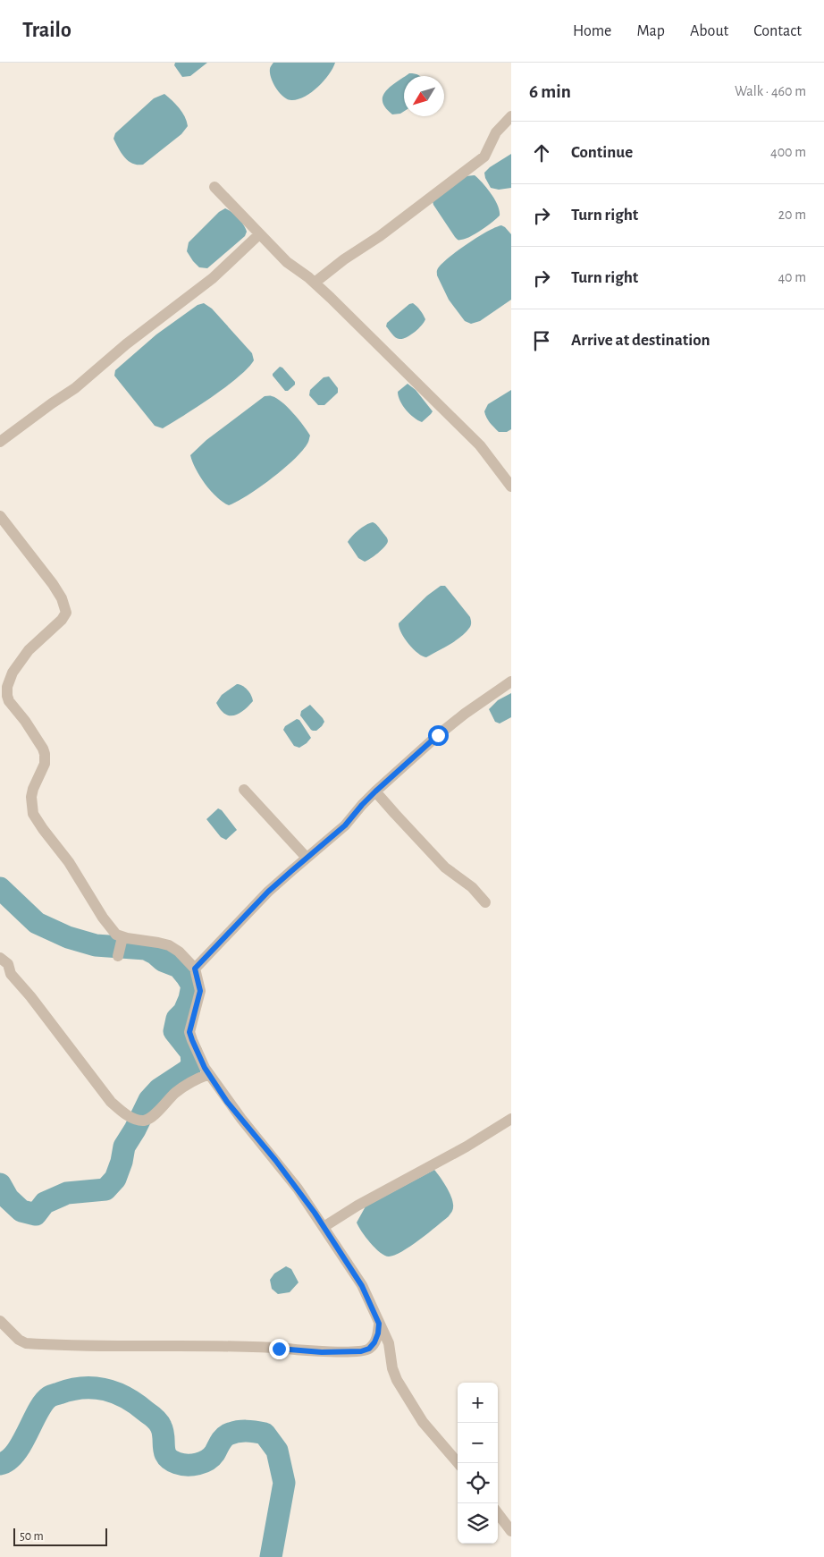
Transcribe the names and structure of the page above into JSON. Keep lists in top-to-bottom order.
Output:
{
  "scale_bar": "50 m",
  "north": "bottom left",
  "page": {
    "header": "Trailo",
    "nav": [
      "Home",
      "Map",
      "About",
      "Contact"
    ],
    "heading": ["6 min", "Walk · 460 m"],
    "list": [
      ["Continue", "400 m"],
      ["Turn right", "20 m"],
      ["Turn right", "40 m"],
      "Arrive at destination"
    ],
    "map_buttons": ["+", "−"],
    "scale": "50 m"
  }
}
